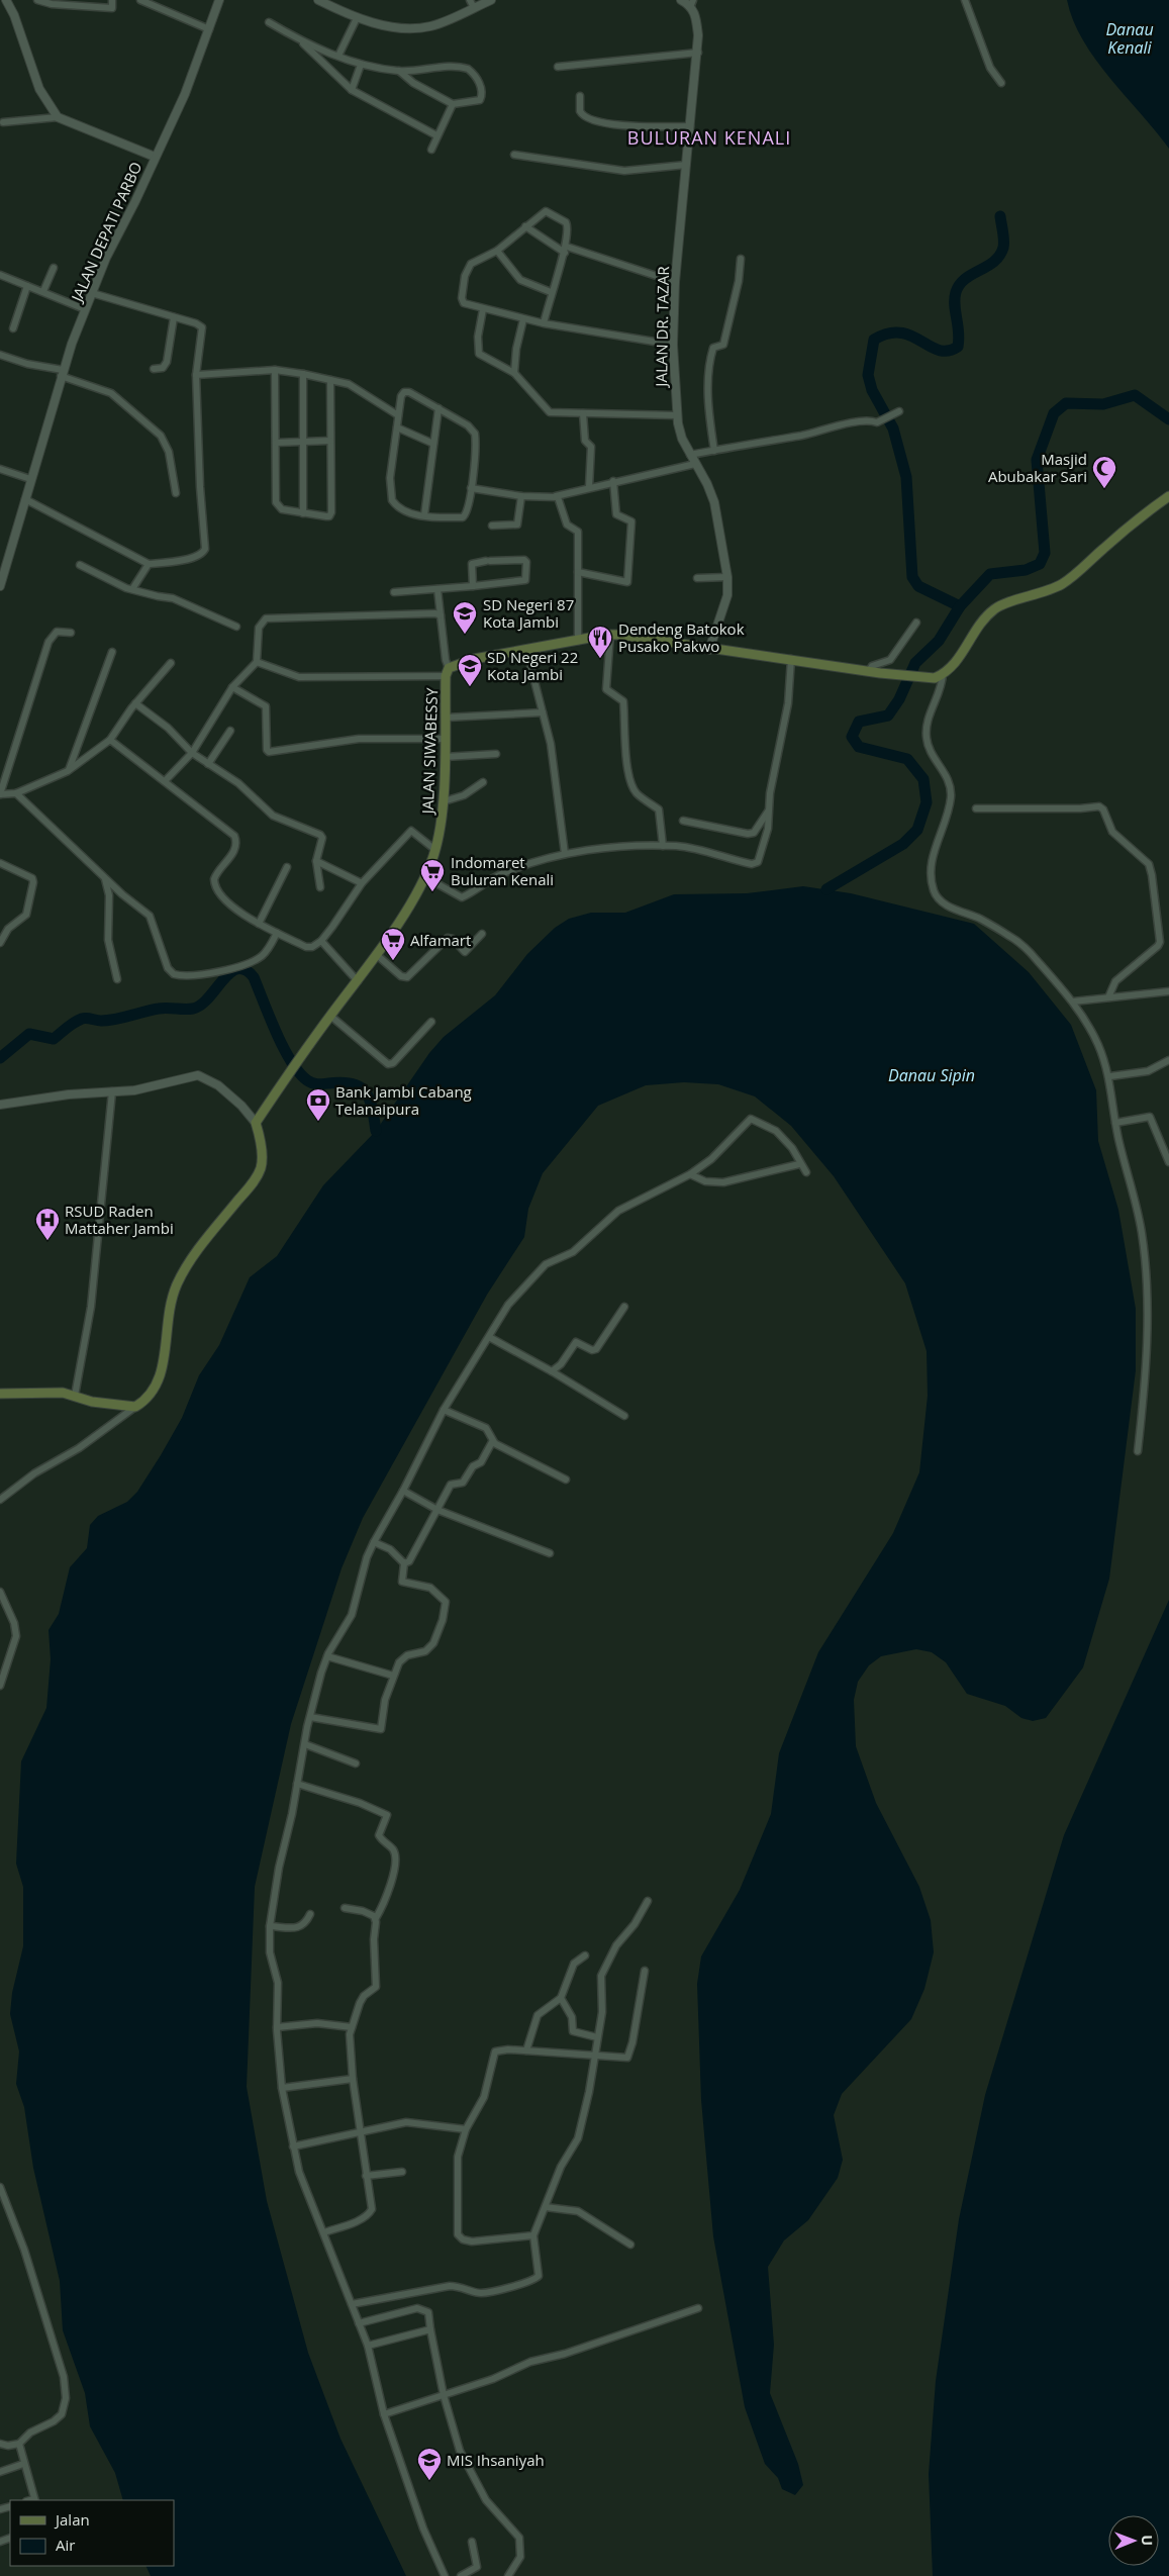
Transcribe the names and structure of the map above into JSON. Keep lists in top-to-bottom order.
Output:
{
  "streets": {
    "main road": ["JALAN SIWABESSY"],
    "street": ["JALAN DEPATI PARBO", "JALAN DR. TAZAR"]
  },
  "crossings": [
    ["JALAN DR. TAZAR", "JALAN SIWABESSY"]
  ],
  "districts": ["BULURAN KENALI"],
  "water": ["Danau Kenali", "Danau Sipin"],
  "places": {
    "mosque": ["Masjid Abubakar Sari"],
    "school or university": ["SD Negeri 87 Kota Jambi", "SD Negeri 22 Kota Jambi", "MIS Ihsaniyah"],
    "restaurant": ["Dendeng Batokok Pusako Pakwo"],
    "supermarket": ["Indomaret Buluran Kenali", "Alfamart"],
    "bank": ["Bank Jambi Cabang Telanaipura"],
    "hospital": ["RSUD Raden Mattaher Jambi"]
  },
  "legend": ["Jalan", "Air"],
  "north": "right"
}
